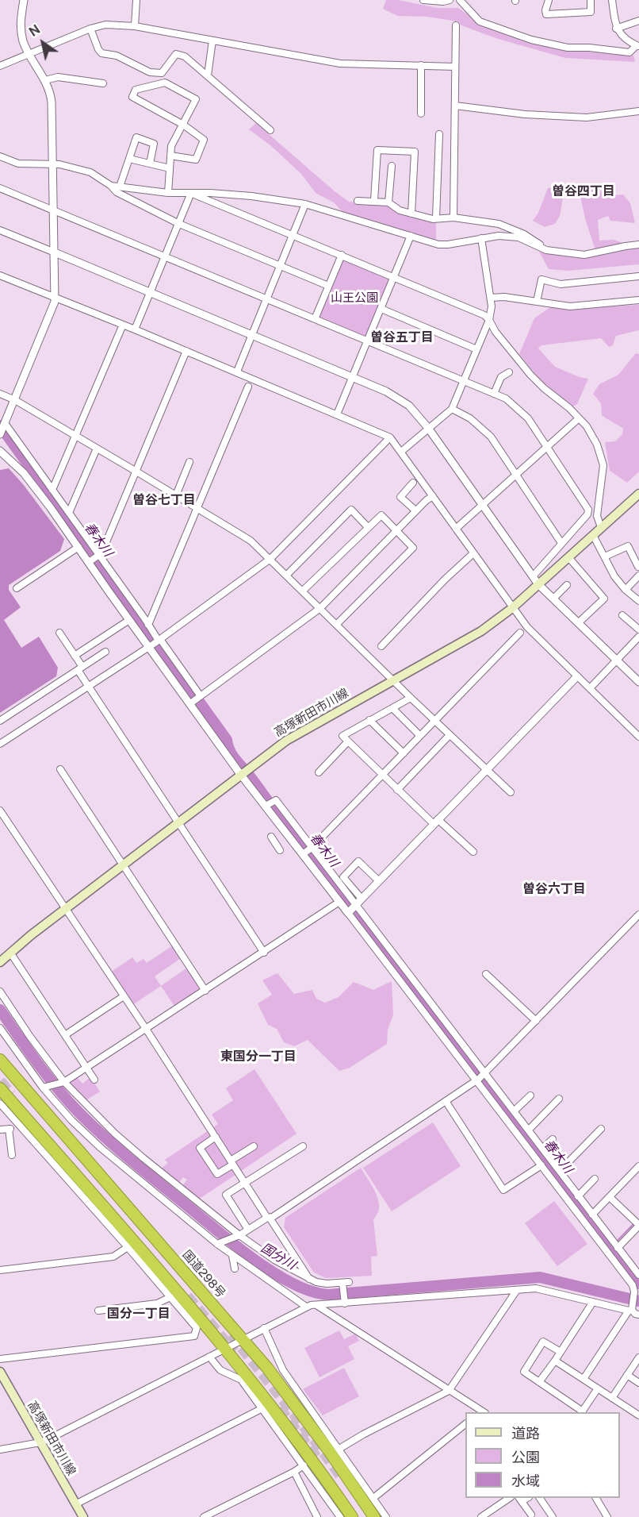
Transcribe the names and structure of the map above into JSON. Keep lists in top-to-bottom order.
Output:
{
  "streets": {
    "highway": ["国道298号"],
    "main road": ["高塚新田市川線"]
  },
  "districts": [
    "曽谷四丁目",
    "曽谷五丁目",
    "曽谷七丁目",
    "曽谷六丁目",
    "東国分一丁目",
    "国分一丁目"
  ],
  "water": ["春木川", "国分川"],
  "parks": ["山王公園"],
  "legend": ["道路", "公園", "水域"],
  "north": "top left"
}
